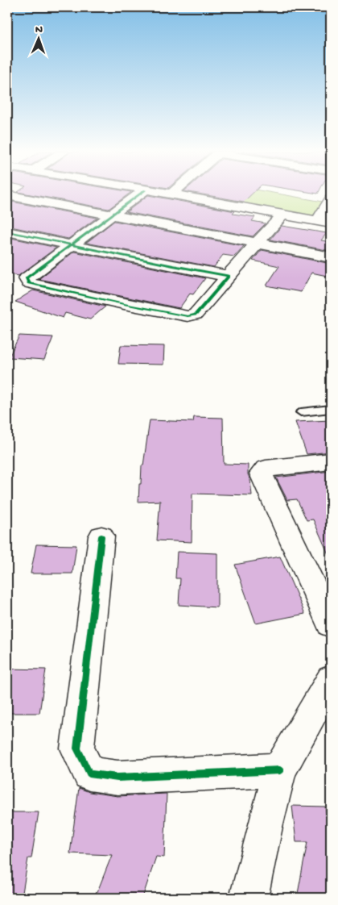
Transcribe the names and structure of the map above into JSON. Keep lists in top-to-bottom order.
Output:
{
  "north": "top"
}
